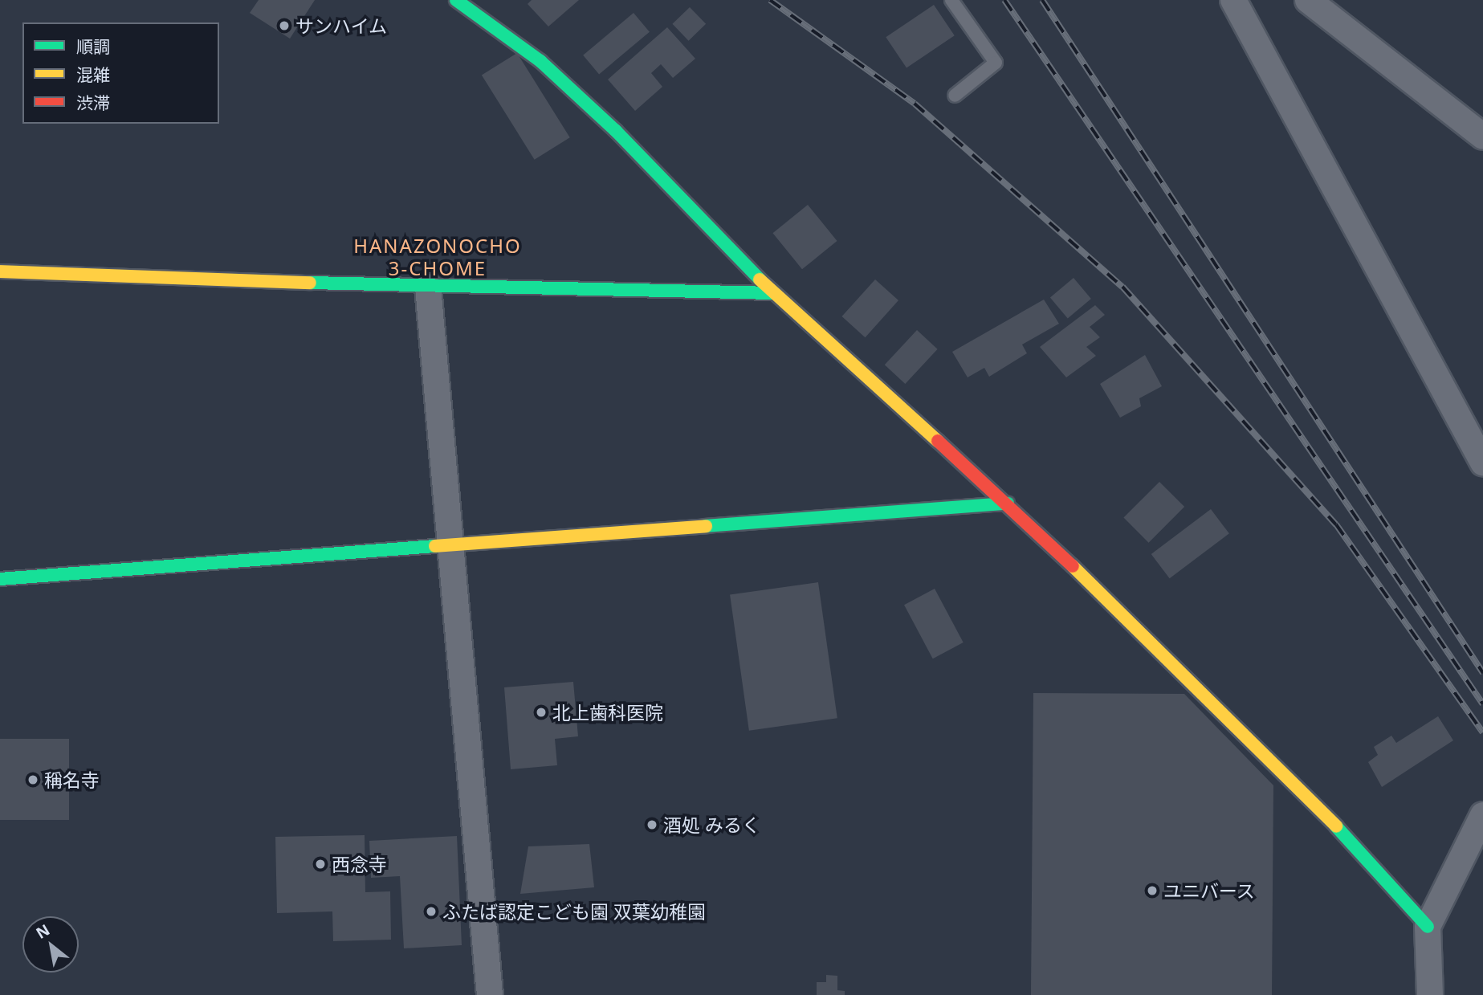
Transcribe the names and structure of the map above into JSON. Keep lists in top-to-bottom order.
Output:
{
  "districts": ["HANAZONOCHO 3-CHOME"],
  "places": [
    "サンハイム",
    "北上歯科医院",
    "稱名寺",
    "酒処 みるく",
    "西念寺",
    "ユニバース",
    "ふたば認定こども園 双葉幼稚園"
  ],
  "legend": ["順調", "混雑", "渋滞"],
  "north": "top left"
}
